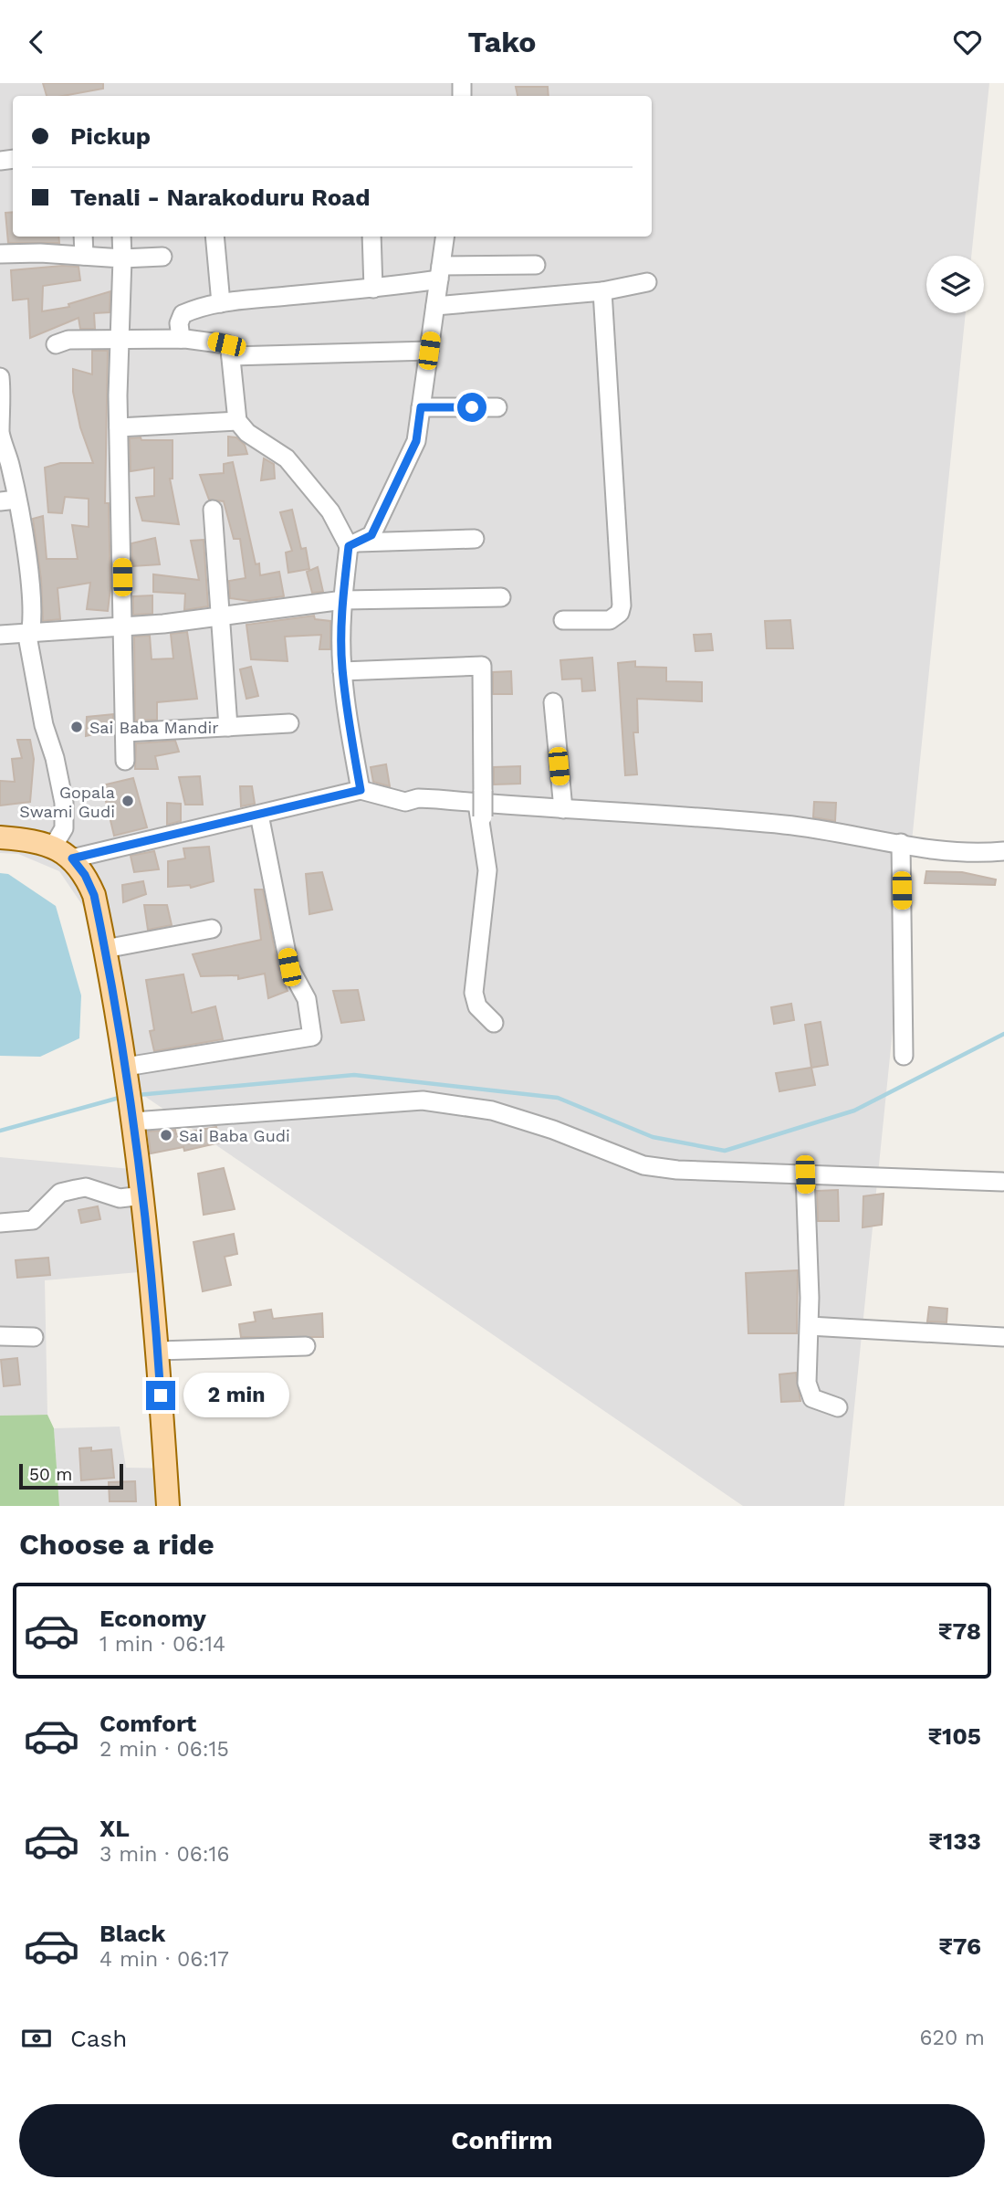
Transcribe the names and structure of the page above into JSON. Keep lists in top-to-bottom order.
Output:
{
  "places": ["Sai Baba Mandir", "Gopala Swami Gudi", "Sai Baba Gudi"],
  "scale_bar": "50 m",
  "page": {
    "header": "Tako",
    "banner": ["Pickup", "Tenali - Narakoduru Road"],
    "bubble": "2 min",
    "scale": "50 m",
    "heading": "Choose a ride",
    "list": [
      {
        "name": "Economy",
        "note": "1 min · 06:14",
        "value": "₹78"
      },
      {
        "name": "Comfort",
        "note": "2 min · 06:15",
        "value": "₹105"
      },
      {
        "name": "XL",
        "note": "3 min · 06:16",
        "value": "₹133"
      },
      {
        "name": "Black",
        "note": "4 min · 06:17",
        "value": "₹76"
      }
    ],
    "pay": ["Cash", "620 m"],
    "buttons": "Confirm"
  }
}
